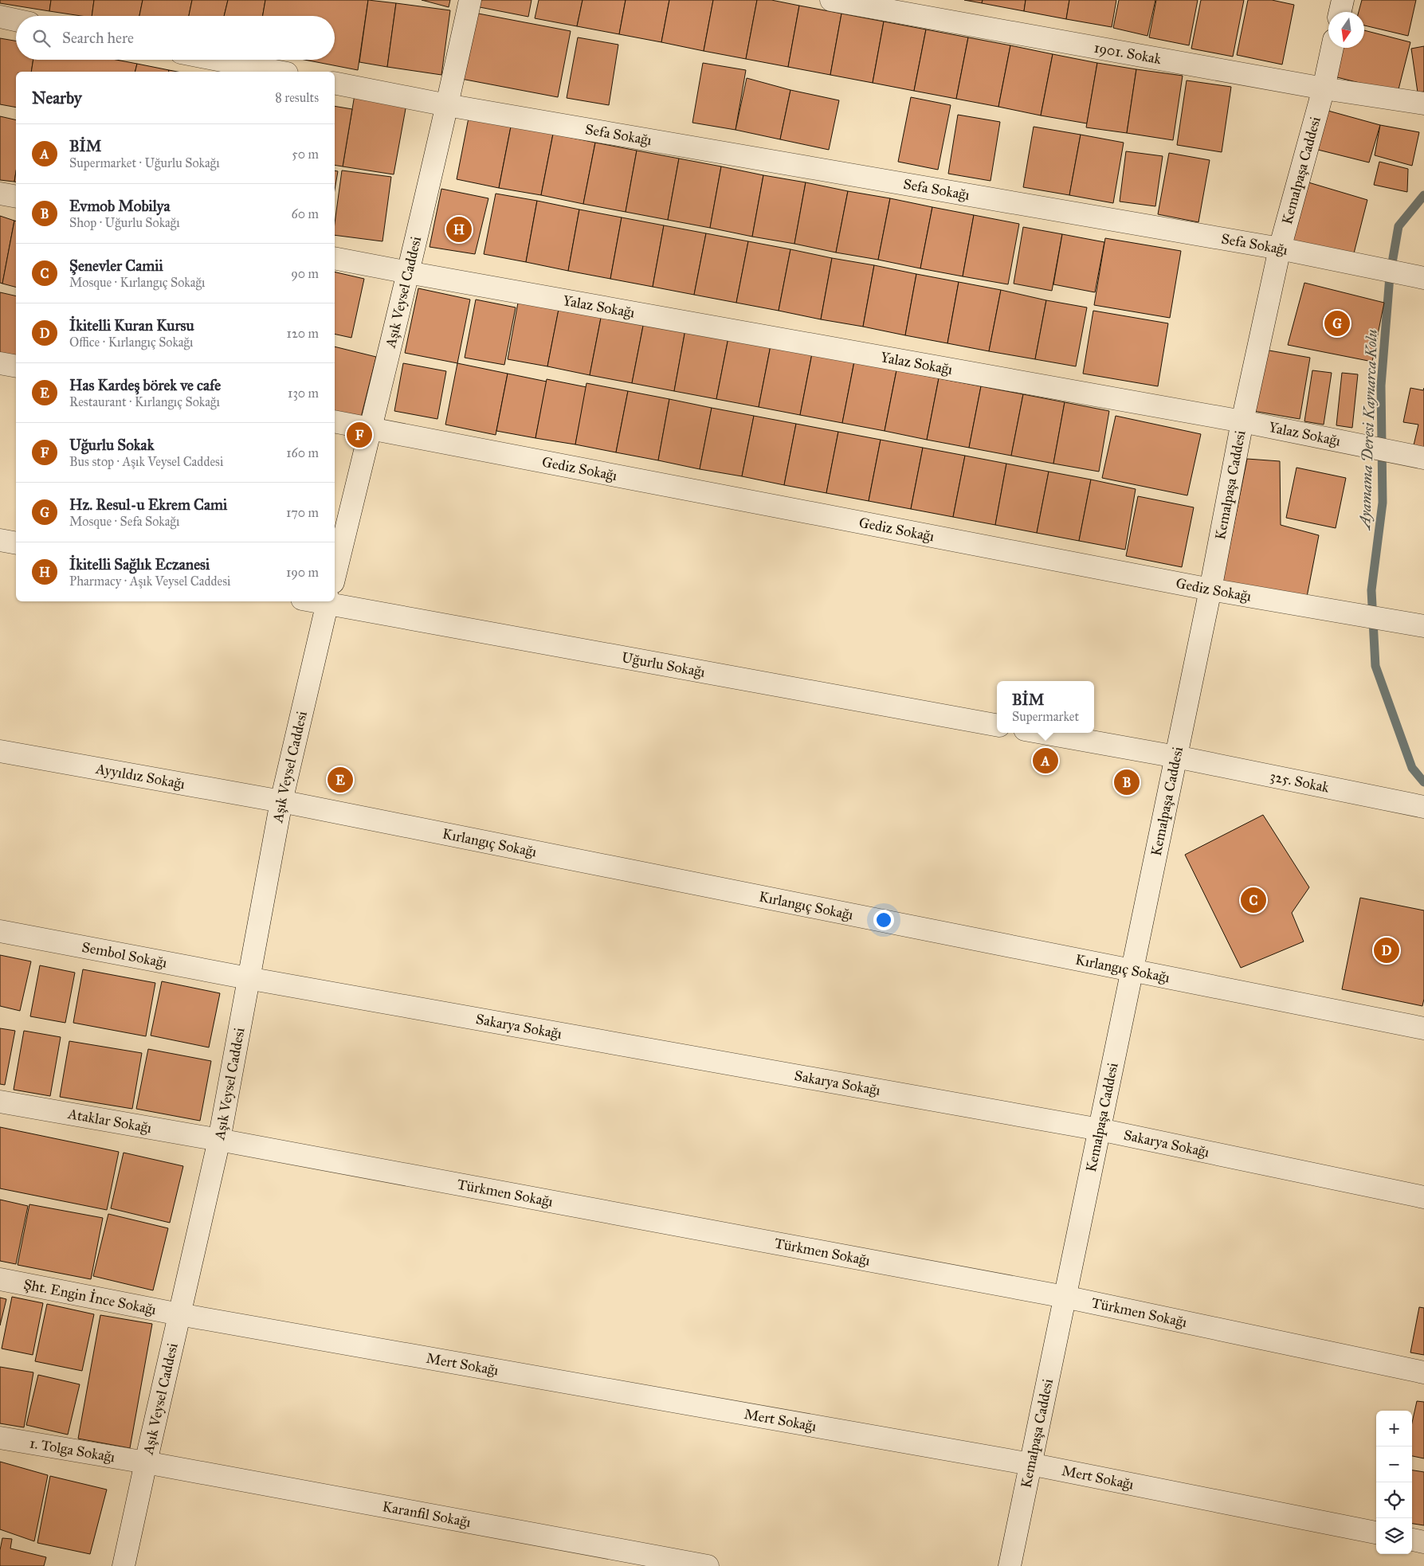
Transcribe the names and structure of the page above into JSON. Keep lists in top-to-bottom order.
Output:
{
  "streets": {
    "street": [
      "1901. Sokak",
      "Sefa Sokağı",
      "Kemalpaşa Caddesi",
      "Aşık Veysel Caddesi",
      "Yalaz Sokağı",
      "Gediz Sokağı",
      "Uğurlu Sokağı",
      "Ayyıldız Sokağı",
      "325. Sokak",
      "Kırlangıç Sokağı",
      "Sembol Sokağı",
      "Sakarya Sokağı",
      "Ataklar Sokağı",
      "Türkmen Sokağı",
      "Şht. Engin İnce Sokağı",
      "Mert Sokağı",
      "1. Tolga Sokağı",
      "Karanfil Sokağı"
    ]
  },
  "crossings": [
    ["1901. Sokak", "Kemalpaşa Caddesi"],
    ["Sefa Sokağı", "Kemalpaşa Caddesi"],
    ["Sefa Sokağı", "Aşık Veysel Caddesi"],
    ["Kemalpaşa Caddesi", "Yalaz Sokağı"],
    ["Kemalpaşa Caddesi", "Gediz Sokağı"],
    ["Kemalpaşa Caddesi", "325. Sokak"],
    ["Kemalpaşa Caddesi", "Kırlangıç Sokağı"],
    ["Kemalpaşa Caddesi", "Sakarya Sokağı"],
    ["Kemalpaşa Caddesi", "Türkmen Sokağı"],
    ["Kemalpaşa Caddesi", "Mert Sokağı"],
    ["Aşık Veysel Caddesi", "Yalaz Sokağı"],
    ["Aşık Veysel Caddesi", "Gediz Sokağı"],
    ["Aşık Veysel Caddesi", "Uğurlu Sokağı"],
    ["Aşık Veysel Caddesi", "Ayyıldız Sokağı"],
    ["Aşık Veysel Caddesi", "Kırlangıç Sokağı"],
    ["Aşık Veysel Caddesi", "Sembol Sokağı"],
    ["Aşık Veysel Caddesi", "Sakarya Sokağı"],
    ["Aşık Veysel Caddesi", "Ataklar Sokağı"],
    ["Aşık Veysel Caddesi", "Türkmen Sokağı"],
    ["Aşık Veysel Caddesi", "Şht. Engin İnce Sokağı"],
    ["Aşık Veysel Caddesi", "Mert Sokağı"],
    ["Aşık Veysel Caddesi", "1. Tolga Sokağı"],
    ["Aşık Veysel Caddesi", "Karanfil Sokağı"],
    ["Ayyıldız Sokağı", "Kırlangıç Sokağı"],
    ["Sembol Sokağı", "Sakarya Sokağı"],
    ["Ataklar Sokağı", "Türkmen Sokağı"],
    ["Şht. Engin İnce Sokağı", "Mert Sokağı"],
    ["1. Tolga Sokağı", "Karanfil Sokağı"]
  ],
  "water": ["Ayamama Deresi Kaynarca Kolu"],
  "north": "bottom",
  "page": {
    "search": "Search here",
    "heading": ["Nearby", "8 results"],
    "list": [
      {
        "mark": "A",
        "name": "BİM",
        "note": "Supermarket · Uğurlu Sokağı",
        "value": "50 m"
      },
      {
        "mark": "B",
        "name": "Evmob Mobilya",
        "note": "Shop · Uğurlu Sokağı",
        "value": "60 m"
      },
      {
        "mark": "C",
        "name": "Şenevler Camii",
        "note": "Mosque · Kırlangıç Sokağı",
        "value": "90 m"
      },
      {
        "mark": "D",
        "name": "İkitelli Kuran Kursu",
        "note": "Office · Kırlangıç Sokağı",
        "value": "120 m"
      },
      {
        "mark": "E",
        "name": "Has Kardeş börek ve cafe",
        "note": "Restaurant · Kırlangıç Sokağı",
        "value": "130 m"
      },
      {
        "mark": "F",
        "name": "Uğurlu Sokak",
        "note": "Bus stop · Aşık Veysel Caddesi",
        "value": "160 m"
      },
      {
        "mark": "G",
        "name": "Hz. Resul-u Ekrem Cami",
        "note": "Mosque · Sefa Sokağı",
        "value": "170 m"
      },
      {
        "mark": "H",
        "name": "İkitelli Sağlık Eczanesi",
        "note": "Pharmacy · Aşık Veysel Caddesi",
        "value": "190 m"
      }
    ],
    "pins": [
      "H",
      "G",
      "F",
      "A",
      "E",
      "B",
      "C",
      "D"
    ],
    "popup": ["BİM", "Supermarket"],
    "map_buttons": ["+", "−"]
  }
}
